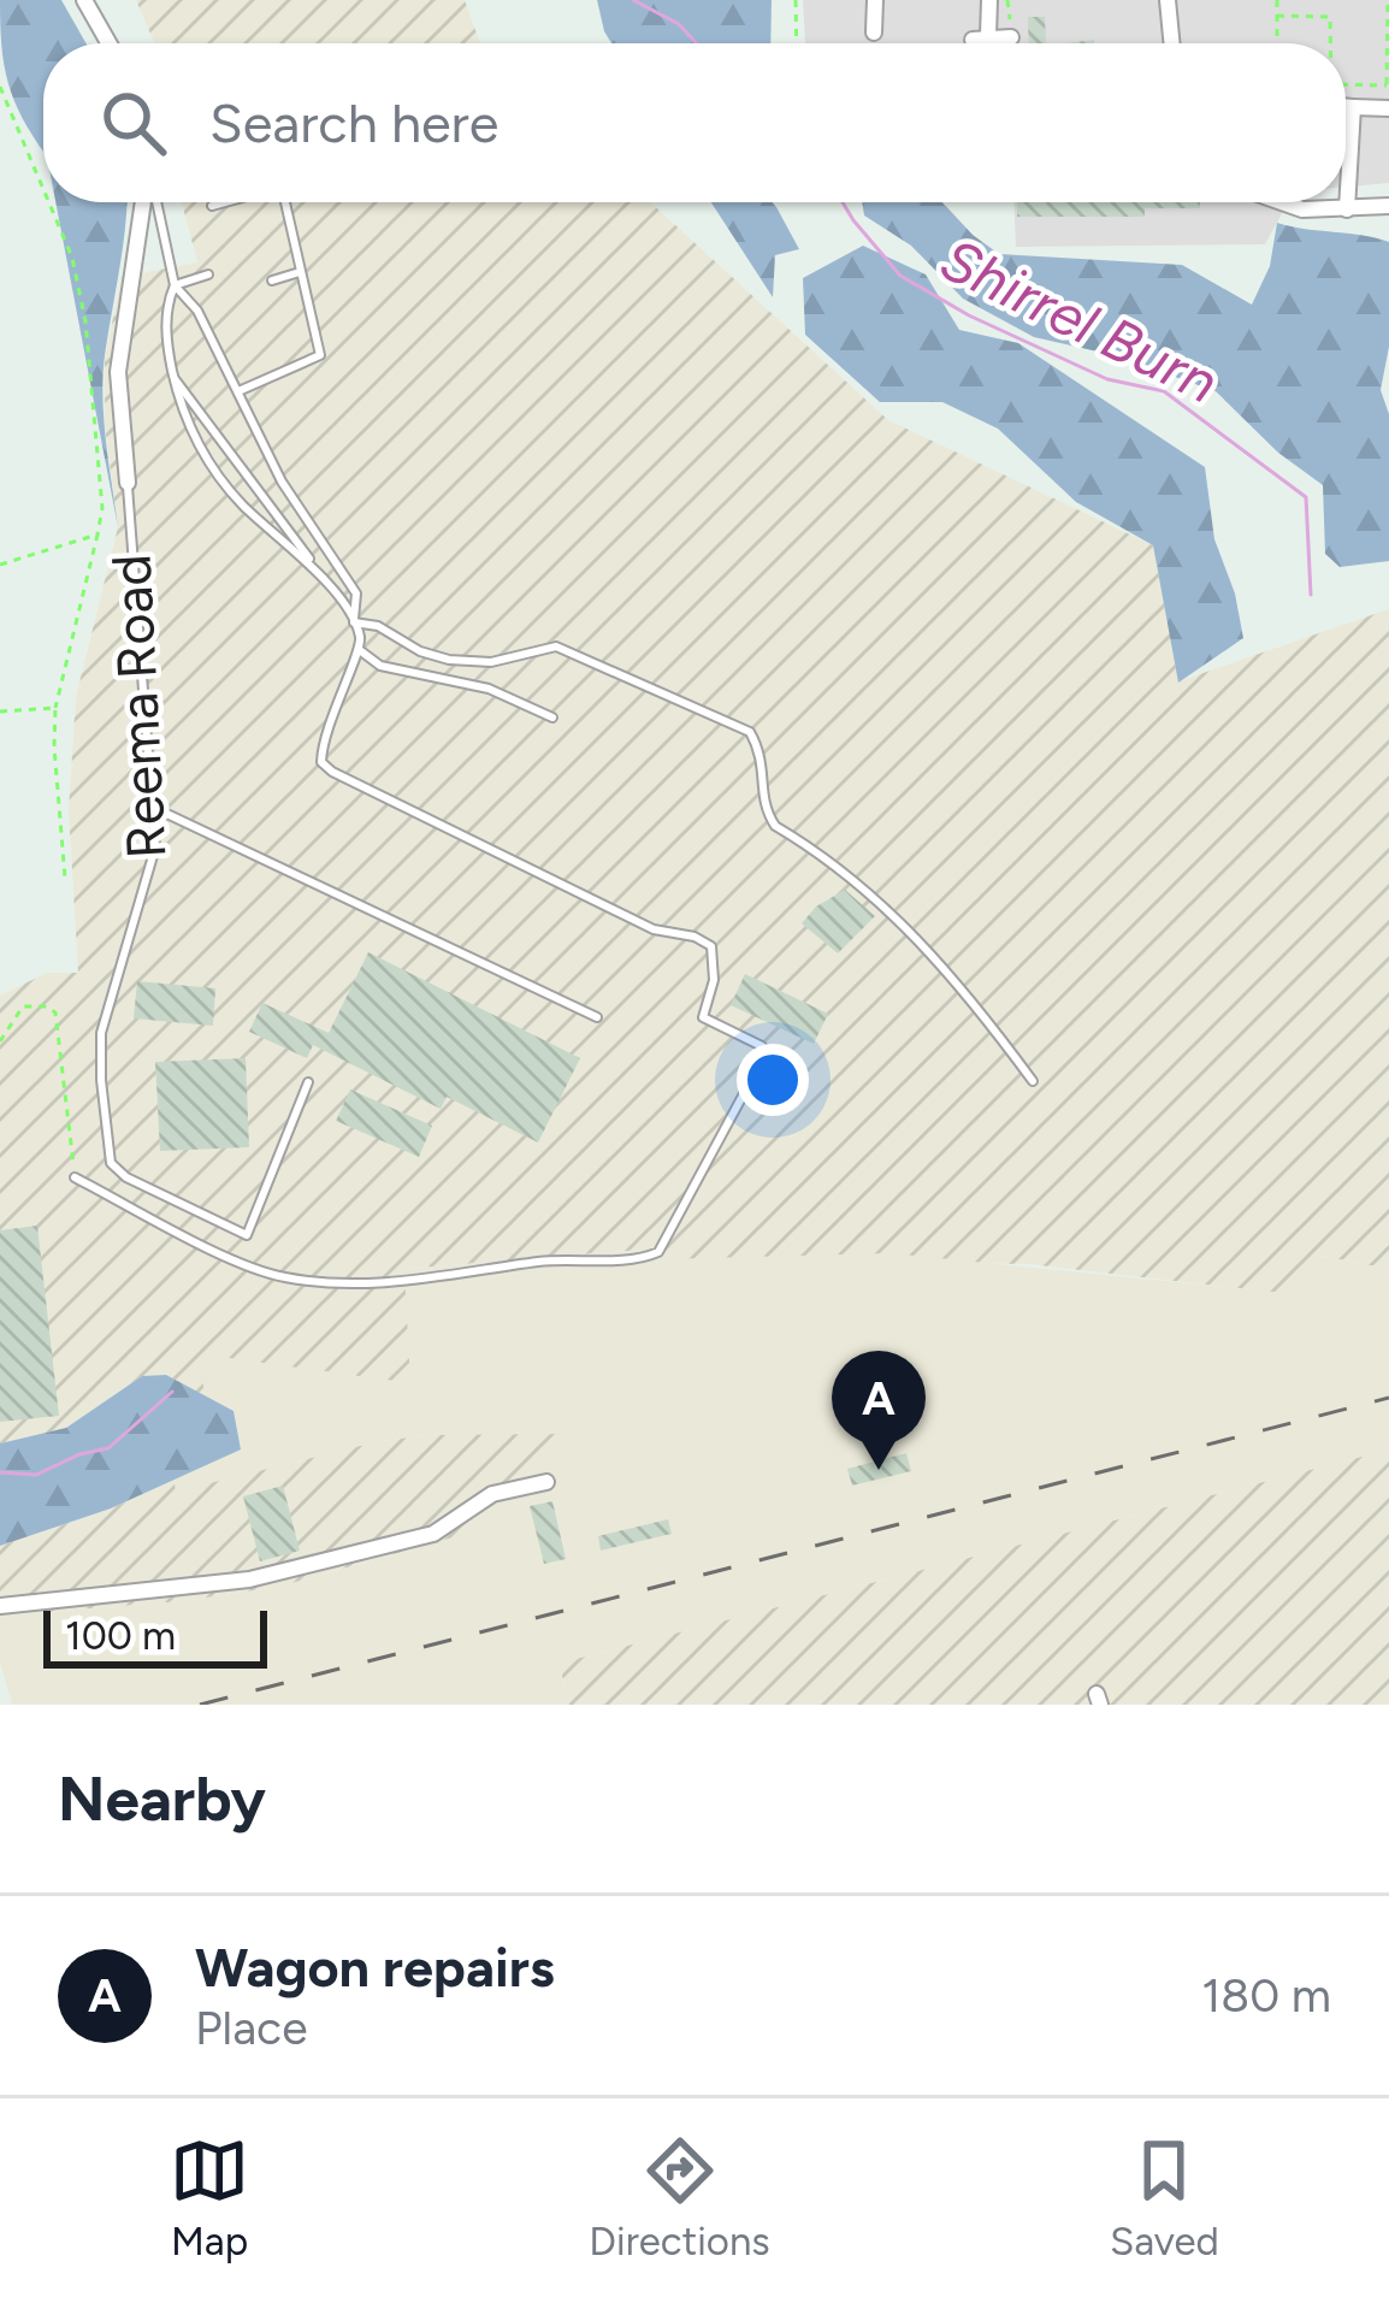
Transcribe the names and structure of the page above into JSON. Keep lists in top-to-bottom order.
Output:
{
  "streets": {
    "street": ["Reema Road"]
  },
  "water": ["Shirrel Burn"],
  "scale_bar": "100 m",
  "page": {
    "search": "Search here",
    "pins": "A",
    "scale": "100 m",
    "heading": "Nearby",
    "list": [
      {
        "mark": "A",
        "name": "Wagon repairs",
        "note": "Place",
        "value": "180 m"
      }
    ],
    "nav": ["Map", "Directions", "Saved"]
  }
}
